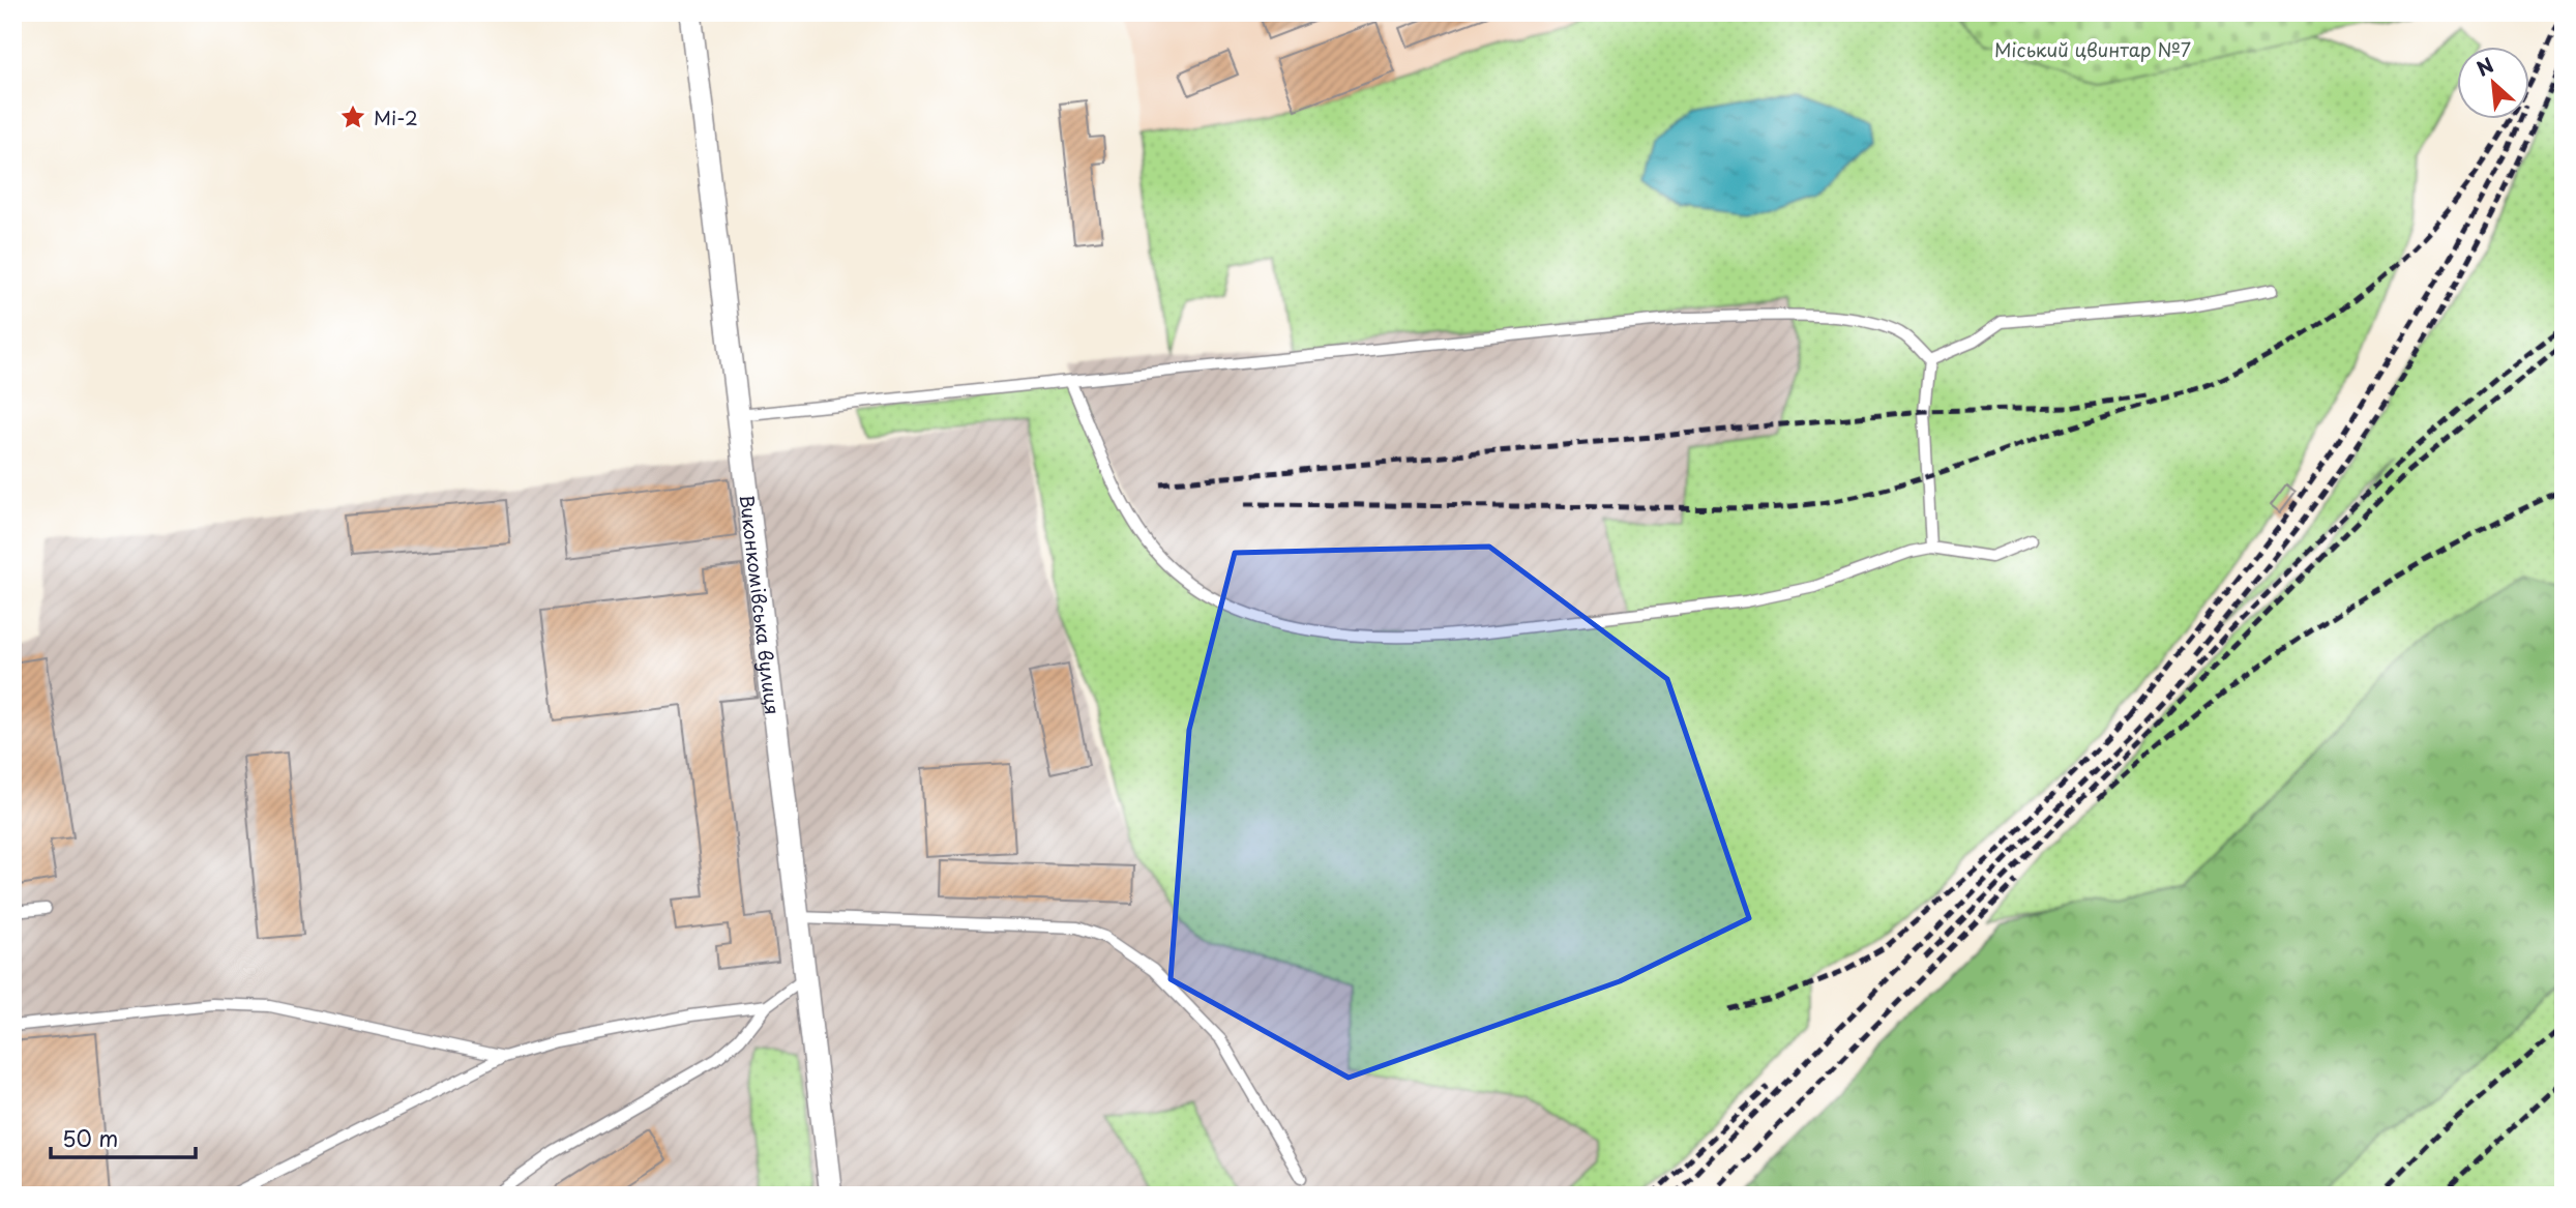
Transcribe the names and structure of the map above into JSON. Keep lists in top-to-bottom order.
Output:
{
  "streets": {
    "street": ["Виконкомівська вулиця"]
  },
  "parks": ["Міський цвинтар №7"],
  "places": {
    "place": ["Мі-2"]
  },
  "scale_bar": "50 m",
  "north": "top left"
}
